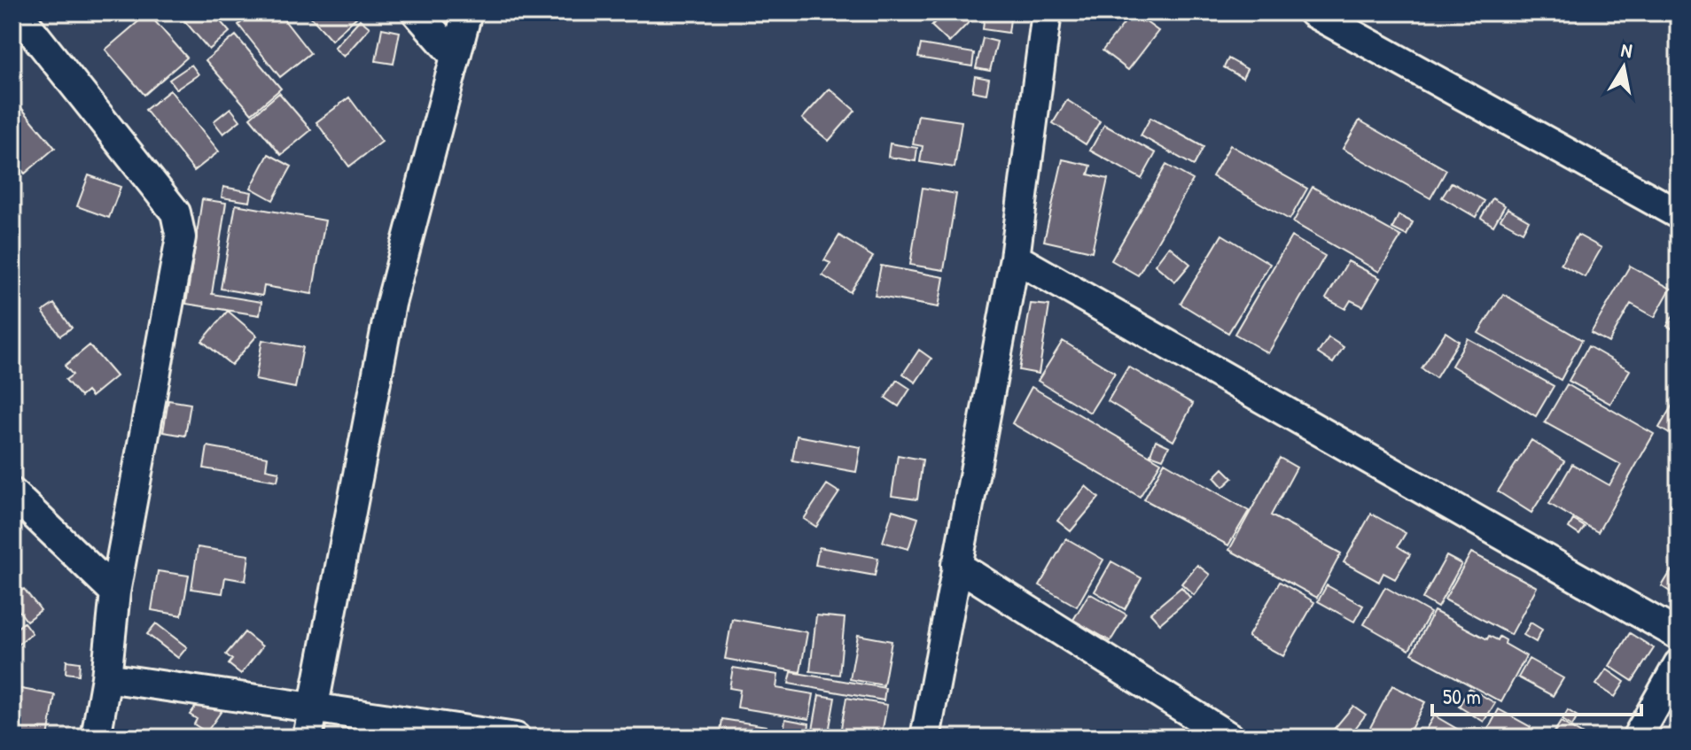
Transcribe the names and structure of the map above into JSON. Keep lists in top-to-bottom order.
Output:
{
  "scale_bar": "50 m",
  "north": "top"
}
